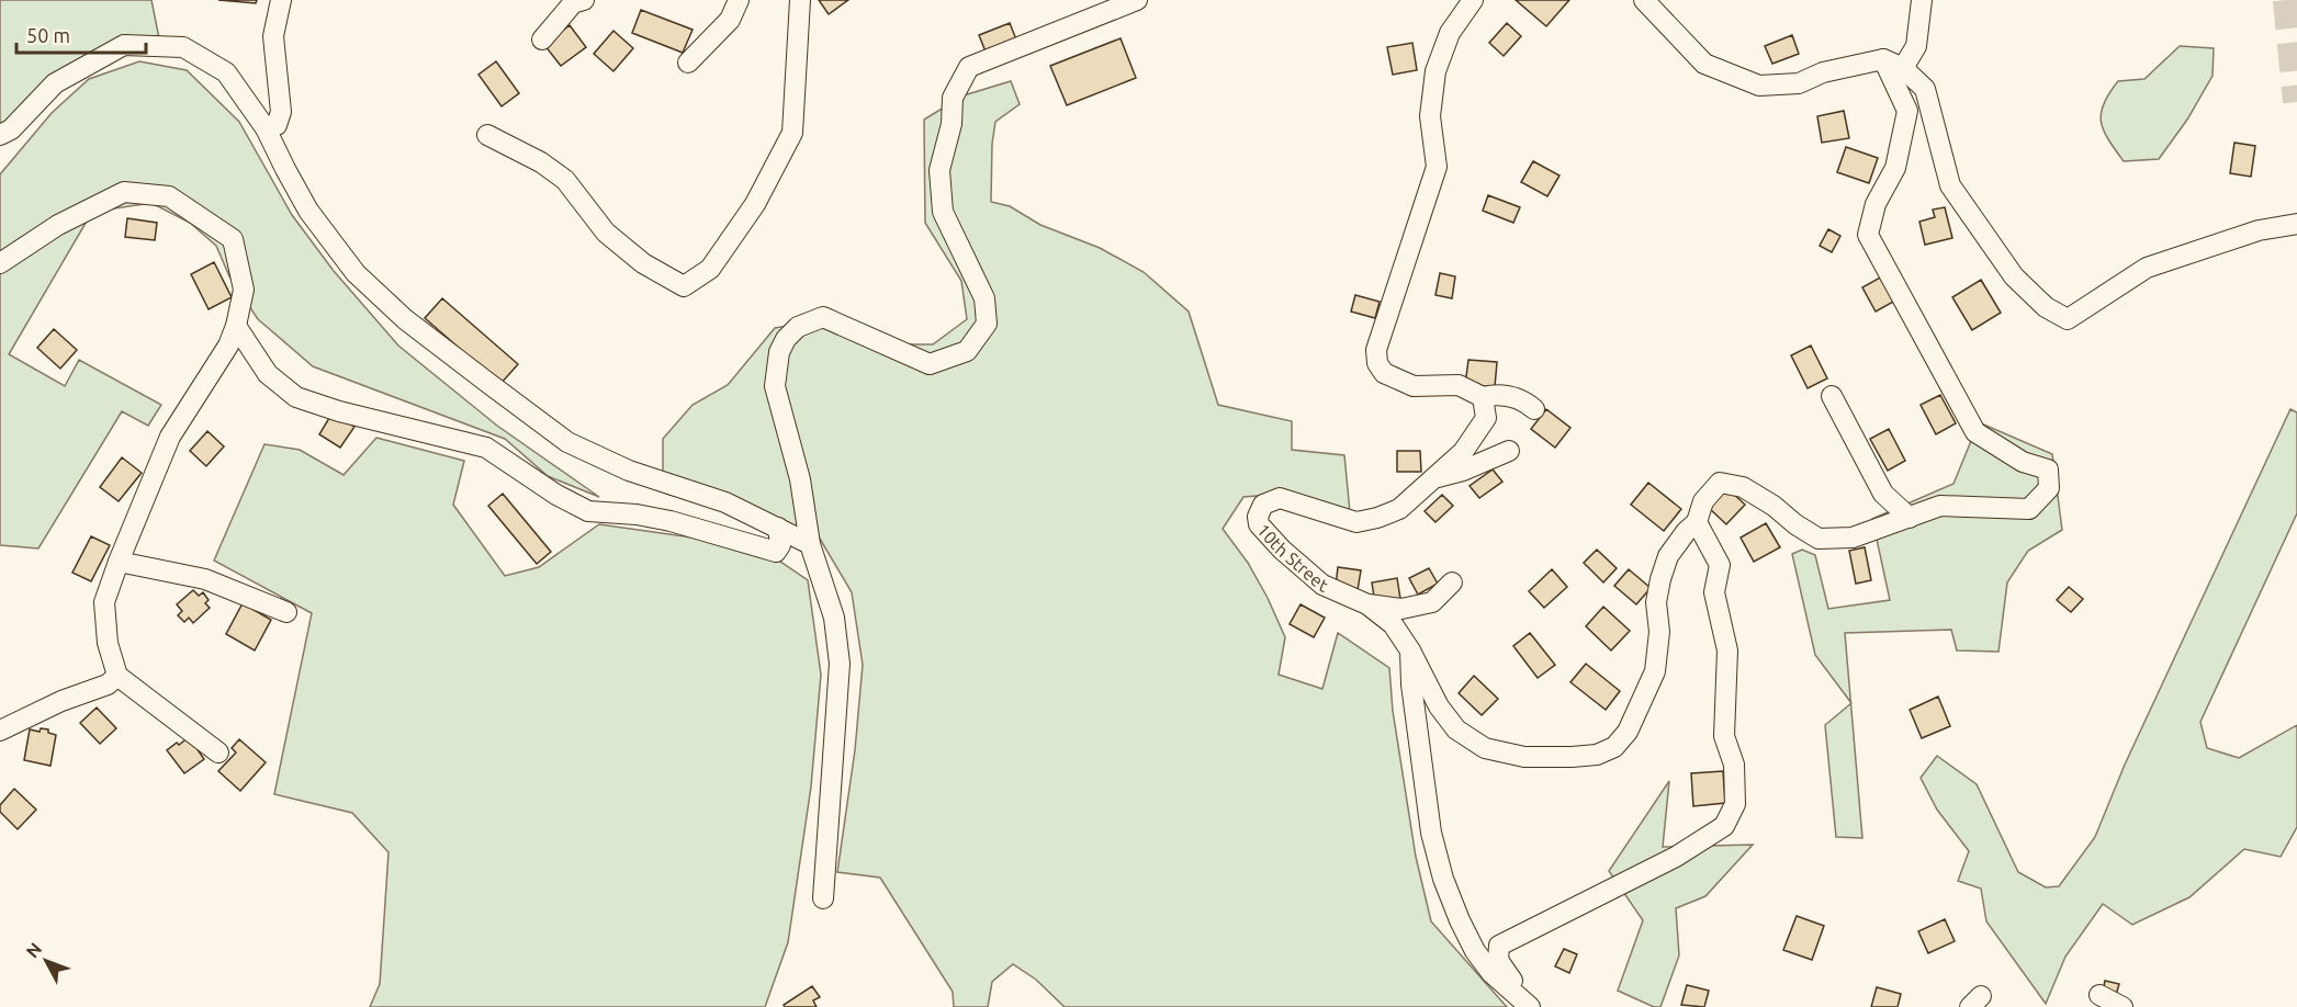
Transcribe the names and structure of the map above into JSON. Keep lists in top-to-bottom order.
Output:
{
  "streets": {
    "street": ["10th Street"]
  },
  "scale_bar": "50 m",
  "north": "top left"
}
